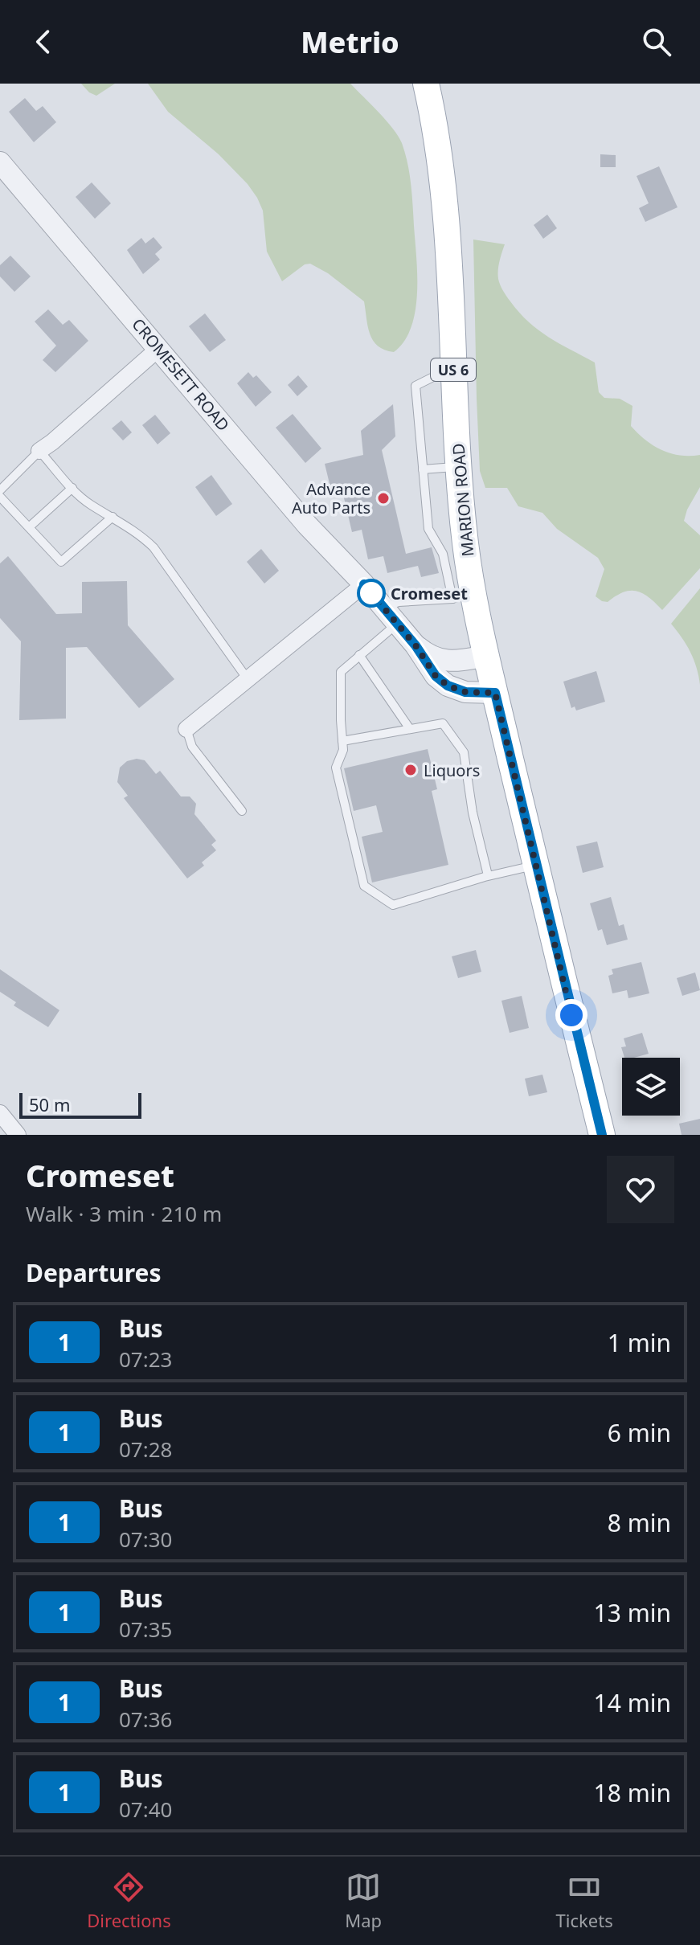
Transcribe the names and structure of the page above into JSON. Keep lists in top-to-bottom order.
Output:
{
  "streets": {
    "main road": ["US 6", "MARION ROAD"],
    "street": ["CROMESETT ROAD"]
  },
  "places": ["Advance Auto Parts", "Cromeset", "Liquors"],
  "lines": ["bus line 1"],
  "scale_bar": "50 m",
  "page": {
    "header": "Metrio",
    "scale": "50 m",
    "heading": [
      ["Cromeset", "Walk · 3 min · 210 m"],
      "Departures"
    ],
    "list": [
      {
        "mark": "1",
        "name": "Bus",
        "note": "07:23",
        "value": "1 min"
      },
      {
        "mark": "1",
        "name": "Bus",
        "note": "07:28",
        "value": "6 min"
      },
      {
        "mark": "1",
        "name": "Bus",
        "note": "07:30",
        "value": "8 min"
      },
      {
        "mark": "1",
        "name": "Bus",
        "note": "07:35",
        "value": "13 min"
      },
      {
        "mark": "1",
        "name": "Bus",
        "note": "07:36",
        "value": "14 min"
      },
      {
        "mark": "1",
        "name": "Bus",
        "note": "07:40",
        "value": "18 min"
      }
    ],
    "tabs": ["Directions", "Map", "Tickets"]
  }
}
